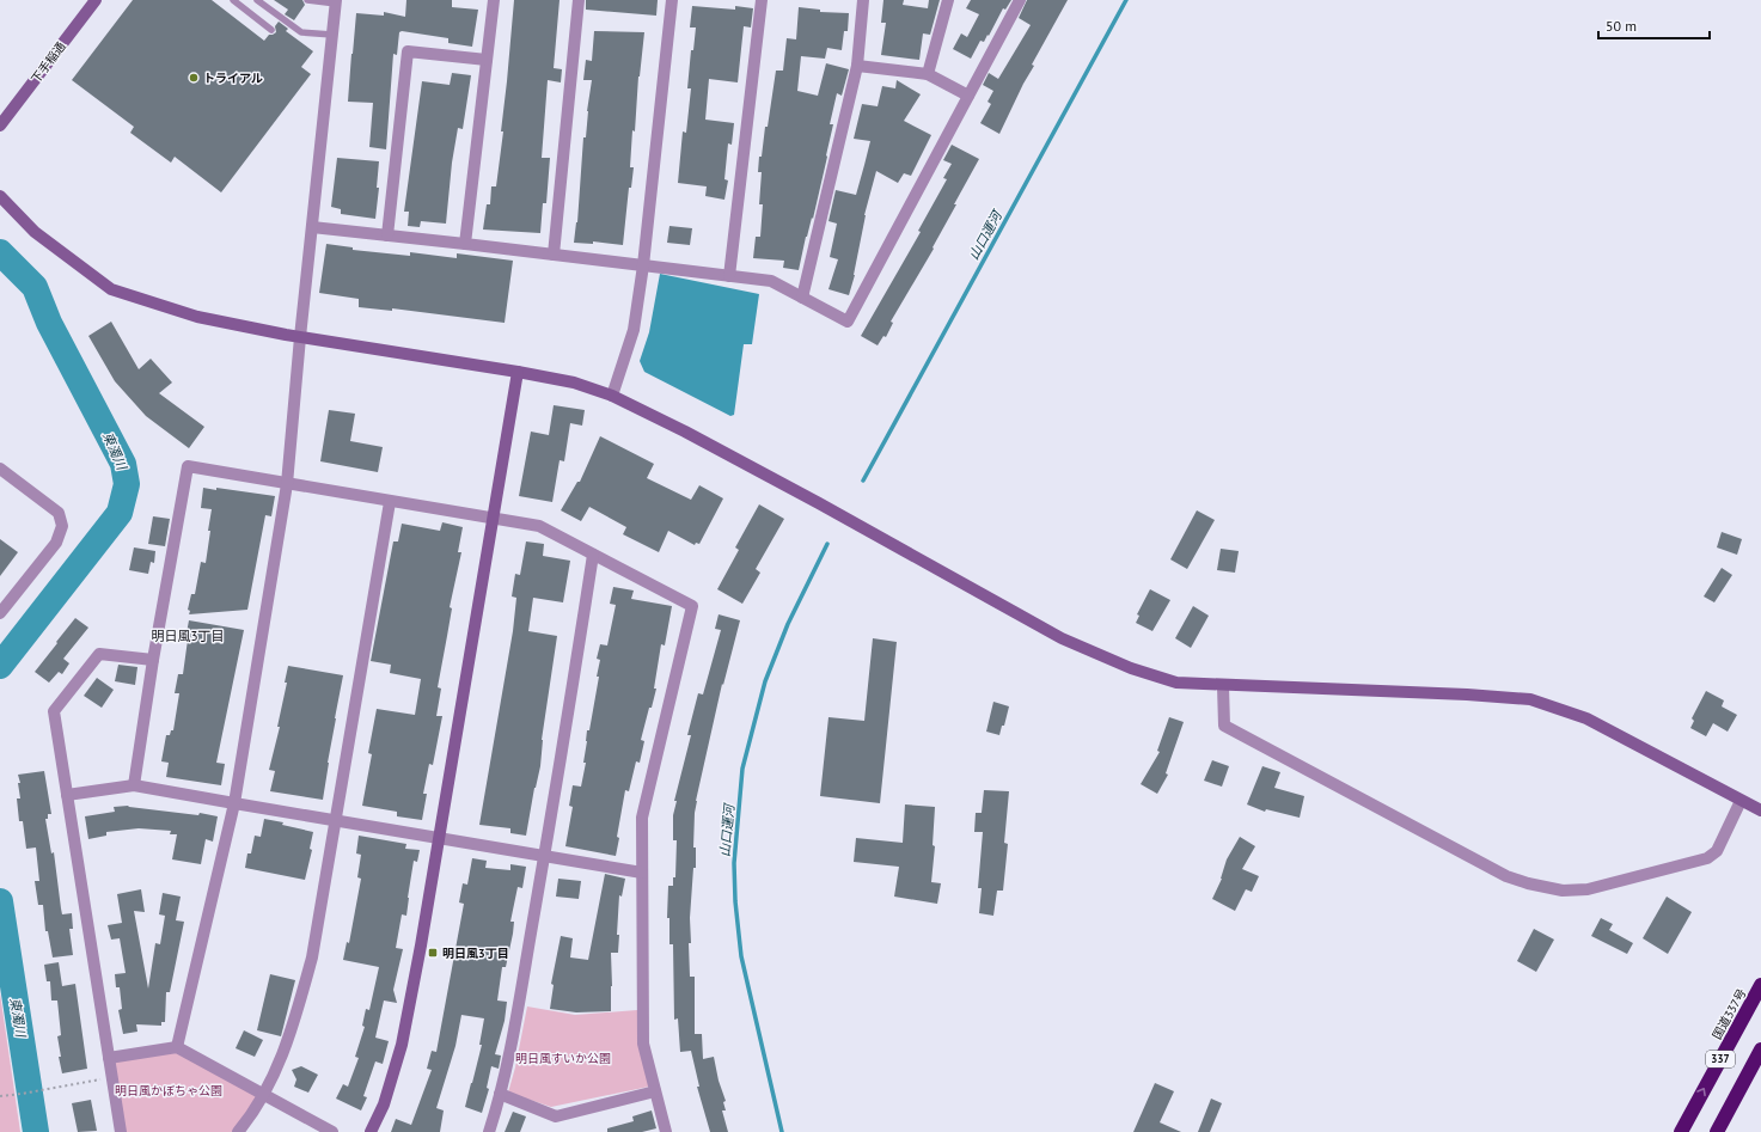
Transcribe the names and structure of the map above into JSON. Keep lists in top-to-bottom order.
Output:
{
  "streets": {
    "highway": ["国道337号", "337"],
    "street": ["下手稲通"]
  },
  "districts": ["明日風3丁目"],
  "water": ["山口運河", "東濁川"],
  "parks": ["明日風すいか公園", "明日風かぼちゃ公園"],
  "places": {
    "other": ["トライアル"],
    "transit": ["明日風3丁目"]
  },
  "scale_bar": "50 m"
}
